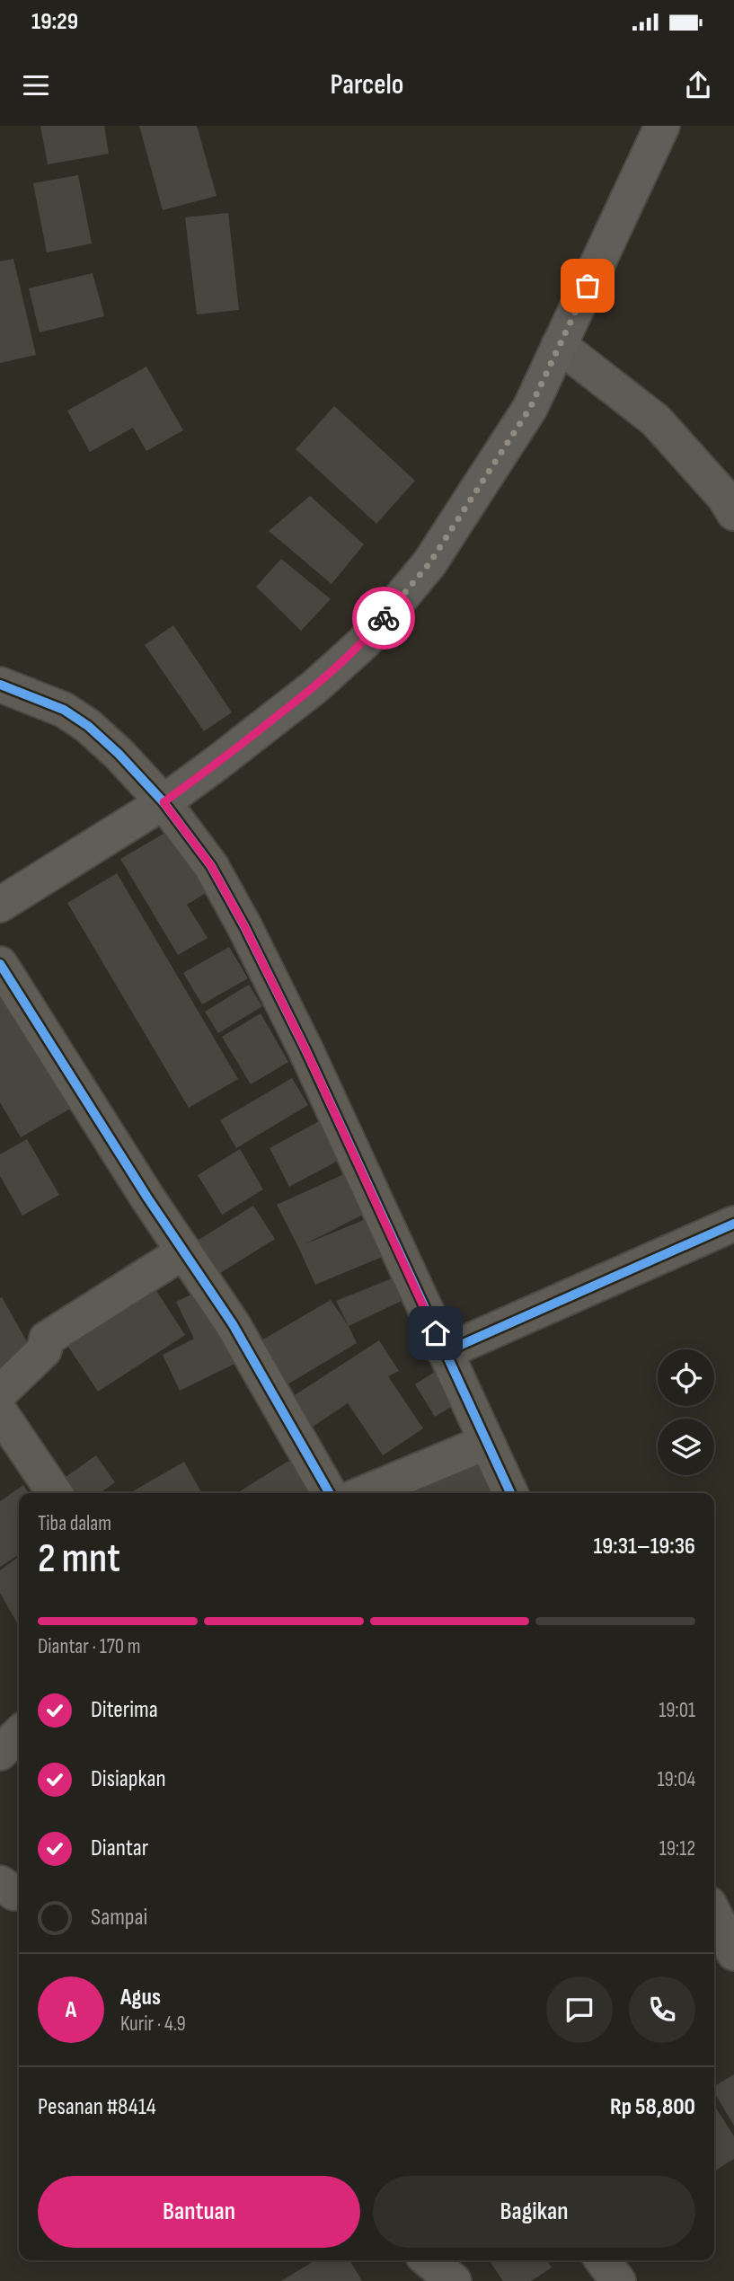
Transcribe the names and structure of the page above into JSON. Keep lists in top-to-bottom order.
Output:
{
  "page": {
    "status": "19:29",
    "header": "Parcelo",
    "heading": ["2 mnt", "Tiba dalam", "19:31–19:36"],
    "panel": [
      "Agus",
      "Kurir · 4.9",
      "Pesanan #8414",
      "Rp 58,800"
    ],
    "bar": "Diantar · 170 m",
    "list": [
      ["Diterima", "19:01"],
      ["Disiapkan", "19:04"],
      ["Diantar", "19:12"],
      "Sampai"
    ],
    "round": "A",
    "buttons": ["Bantuan", "Bagikan"]
  }
}
